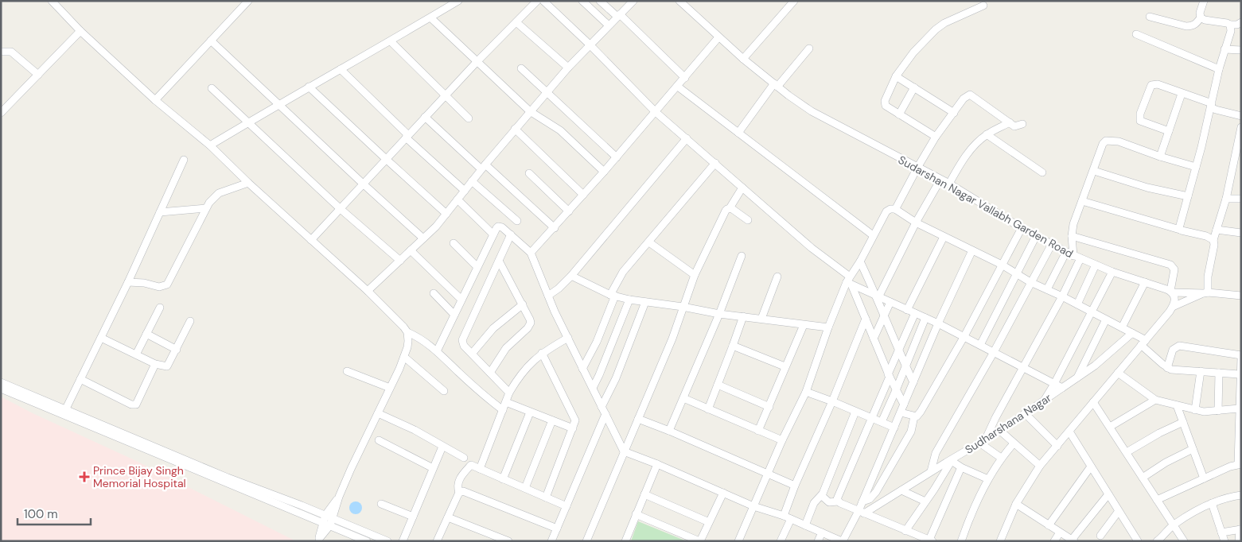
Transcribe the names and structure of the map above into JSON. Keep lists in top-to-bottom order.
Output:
{
  "streets": {
    "street": ["Sudarshan Nagar Vallabh Garden Road", "Sudharshana Nagar"]
  },
  "places": {
    "health": ["Prince Bijay Singh Memorial Hospital"]
  },
  "scale_bar": "100 m"
}
